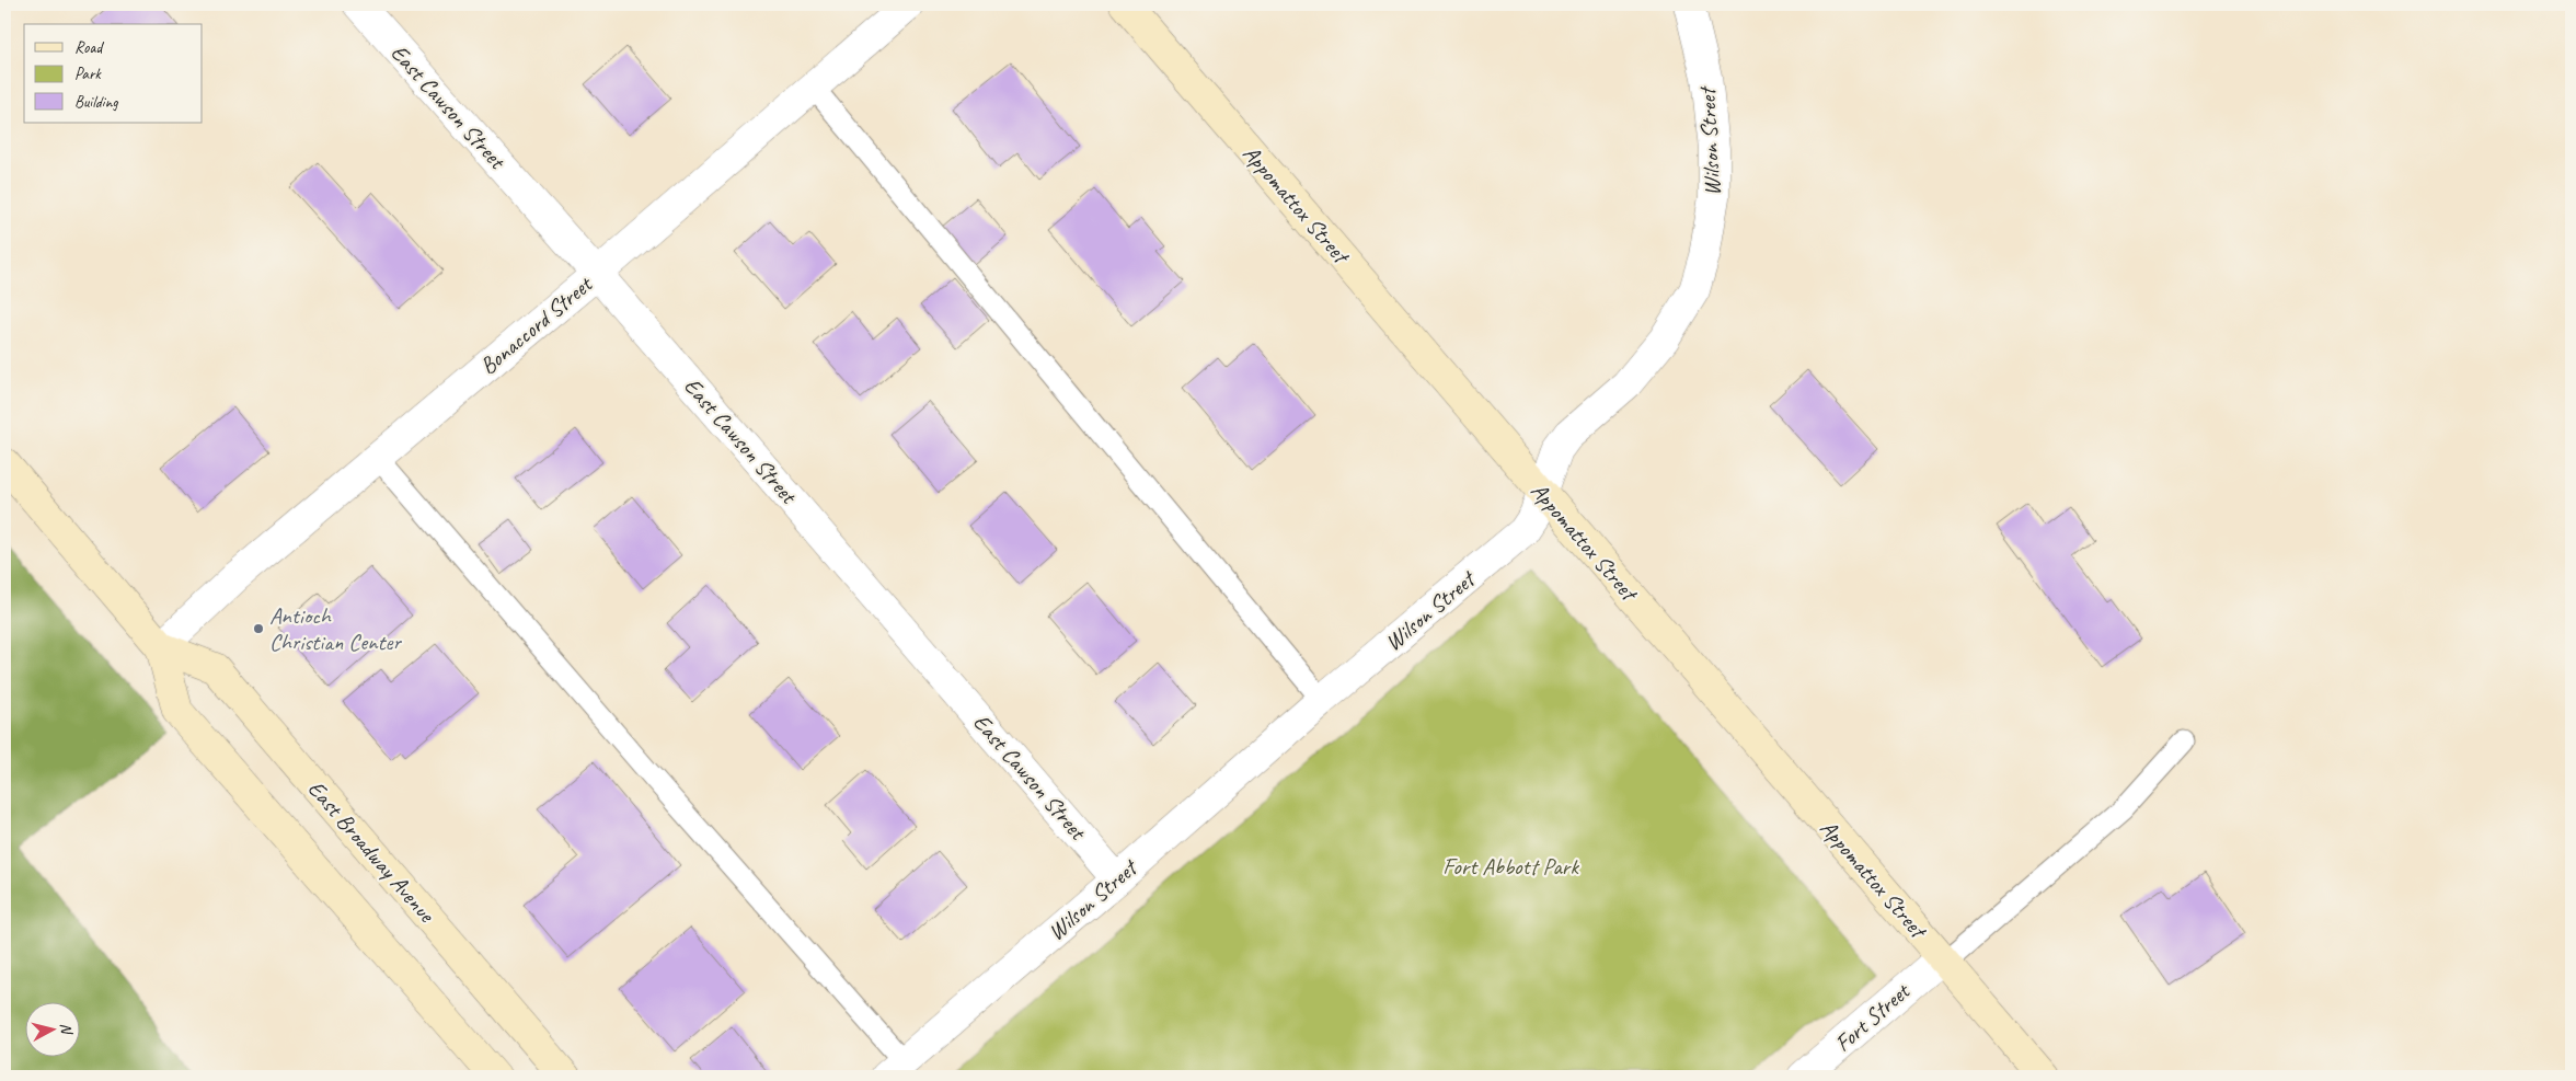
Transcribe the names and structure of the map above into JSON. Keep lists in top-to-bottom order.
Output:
{
  "streets": {
    "street": [
      "East Cawson Street",
      "Wilson Street",
      "Appomattox Street",
      "Bonaccord Street",
      "East Broadway Avenue",
      "Fort Street"
    ]
  },
  "crossings": [
    ["East Cawson Street", "Wilson Street"],
    ["East Cawson Street", "Bonaccord Street"],
    ["Wilson Street", "Appomattox Street"],
    ["Appomattox Street", "Fort Street"],
    ["Bonaccord Street", "East Broadway Avenue"]
  ],
  "parks": ["Fort Abbott Park"],
  "places": ["Antioch Christian Center"],
  "legend": ["Road", "Park", "Building"],
  "north": "right"
}
